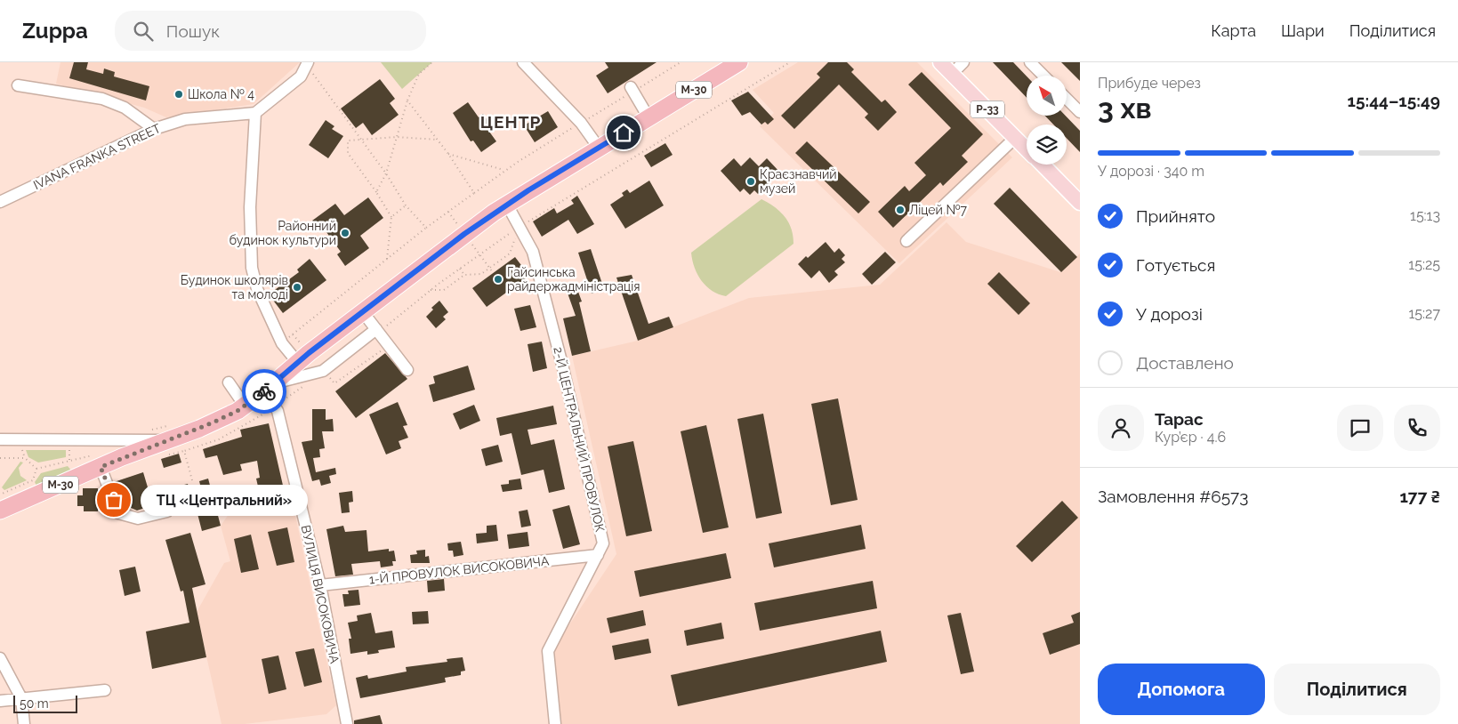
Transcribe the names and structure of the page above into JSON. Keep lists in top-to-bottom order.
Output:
{
  "streets": {
    "highway": ["М-30"],
    "main road": ["Р-33"],
    "street": [
      "IVANA FRANKA STREET",
      "2-Й ЦЕНТРАЛЬНИЙ ПРОВУЛОК",
      "1-Й ПРОВУЛОК ВИСОКОВИЧА",
      "ВУЛИЦЯ ВИСОКОВИЧА"
    ]
  },
  "crossings": [
    ["М-30", "2-Й ЦЕНТРАЛЬНИЙ ПРОВУЛОК"],
    ["М-30", "ВУЛИЦЯ ВИСОКОВИЧА"],
    ["2-Й ЦЕНТРАЛЬНИЙ ПРОВУЛОК", "1-Й ПРОВУЛОК ВИСОКОВИЧА"],
    ["1-Й ПРОВУЛОК ВИСОКОВИЧА", "ВУЛИЦЯ ВИСОКОВИЧА"]
  ],
  "districts": ["ЦЕНТР"],
  "places": [
    "Школа № 4",
    "Краєзнавчий музей",
    "Ліцей №7",
    "Районний будинок культури",
    "Гайсинська райдержадміністрація",
    "Будинок школярів та молоді",
    "ТЦ «Центральний»"
  ],
  "scale_bar": "50 m",
  "north": "top left",
  "page": {
    "header": "Zuppa",
    "search": "Пошук",
    "nav": ["Карта", "Шари", "Поділитися"],
    "heading": ["3 хв", "Прибуде через", "15:44–15:49"],
    "panel": [
      "Тарас",
      "Кур’єр · 4.6",
      "Замовлення #6573",
      "177 ₴"
    ],
    "bar": "У дорозі · 340 m",
    "list": [
      ["Прийнято", "15:13"],
      ["Готується", "15:25"],
      ["У дорозі", "15:27"],
      "Доставлено"
    ],
    "bubble": "ТЦ «Центральний»",
    "buttons": ["Допомога", "Поділитися"],
    "scale": "50 m"
  }
}
